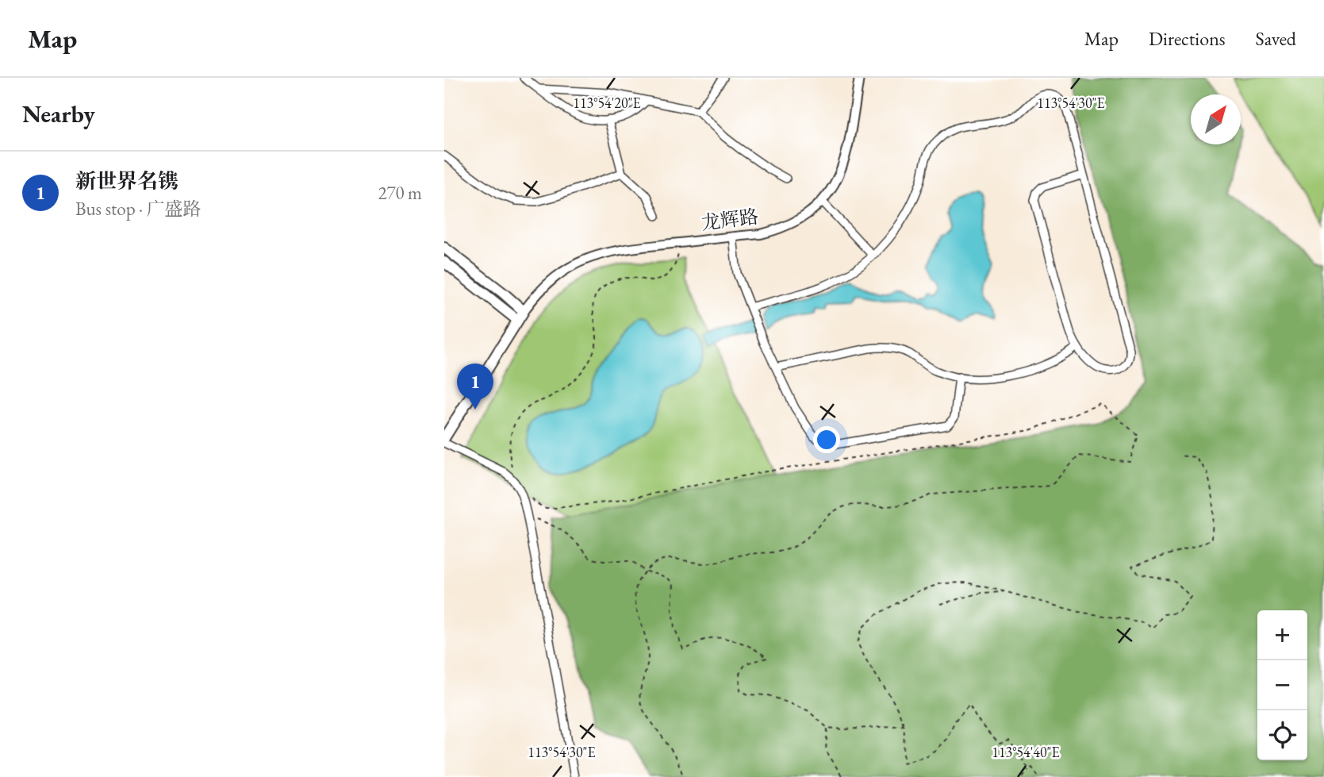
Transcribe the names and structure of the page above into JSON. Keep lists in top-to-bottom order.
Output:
{
  "streets": {
    "street": ["龙辉路"]
  },
  "north": "top right",
  "page": {
    "header": "Map",
    "nav": ["Map", "Directions", "Saved"],
    "heading": "Nearby",
    "list": [
      {
        "mark": "1",
        "name": "新世界名镌",
        "note": "Bus stop · 广盛路",
        "value": "270 m"
      }
    ],
    "pins": "1",
    "map_buttons": ["+", "−"]
  },
  "coordinates": ["113°54'20\"E", "113°54'30\"E", "113°54'40\"E"]
}
